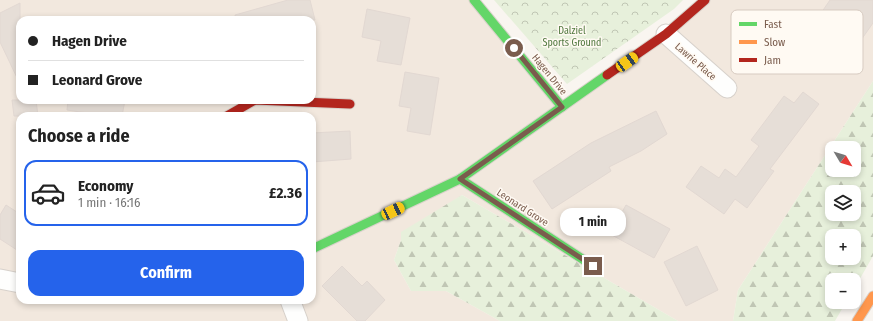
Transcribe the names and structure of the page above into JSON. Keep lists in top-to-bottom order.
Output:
{
  "streets": {
    "street": ["Lawrie Place", "Hagen Drive", "Leonard Grove"]
  },
  "parks": ["Dalziel Sports Ground"],
  "legend": ["Fast", "Slow", "Jam"],
  "north": "bottom right",
  "page": {
    "banner": ["Hagen Drive", "Leonard Grove"],
    "heading": "Choose a ride",
    "map_buttons": ["+", "−"],
    "list": [
      {
        "name": "Economy",
        "note": "1 min · 16:16",
        "value": "£2.36"
      }
    ],
    "bubble": "1 min",
    "buttons": "Confirm"
  }
}
